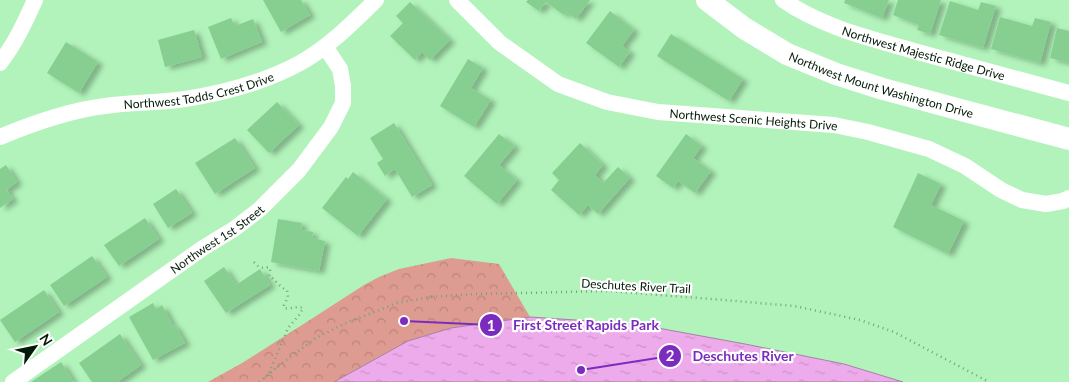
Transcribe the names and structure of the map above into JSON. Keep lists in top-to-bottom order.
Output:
{
  "streets": {
    "main road": ["Northwest Mount Washington Drive"],
    "street": [
      "Northwest Majestic Ridge Drive",
      "Northwest Todds Crest Drive",
      "Northwest Scenic Heights Drive",
      "Northwest 1st Street"
    ],
    "path": ["Deschutes River Trail"]
  },
  "crossings": [
    ["Northwest Todds Crest Drive", "Northwest 1st Street"]
  ],
  "places": ["First Street Rapids Park", "Deschutes River"],
  "north": "top right"
}
